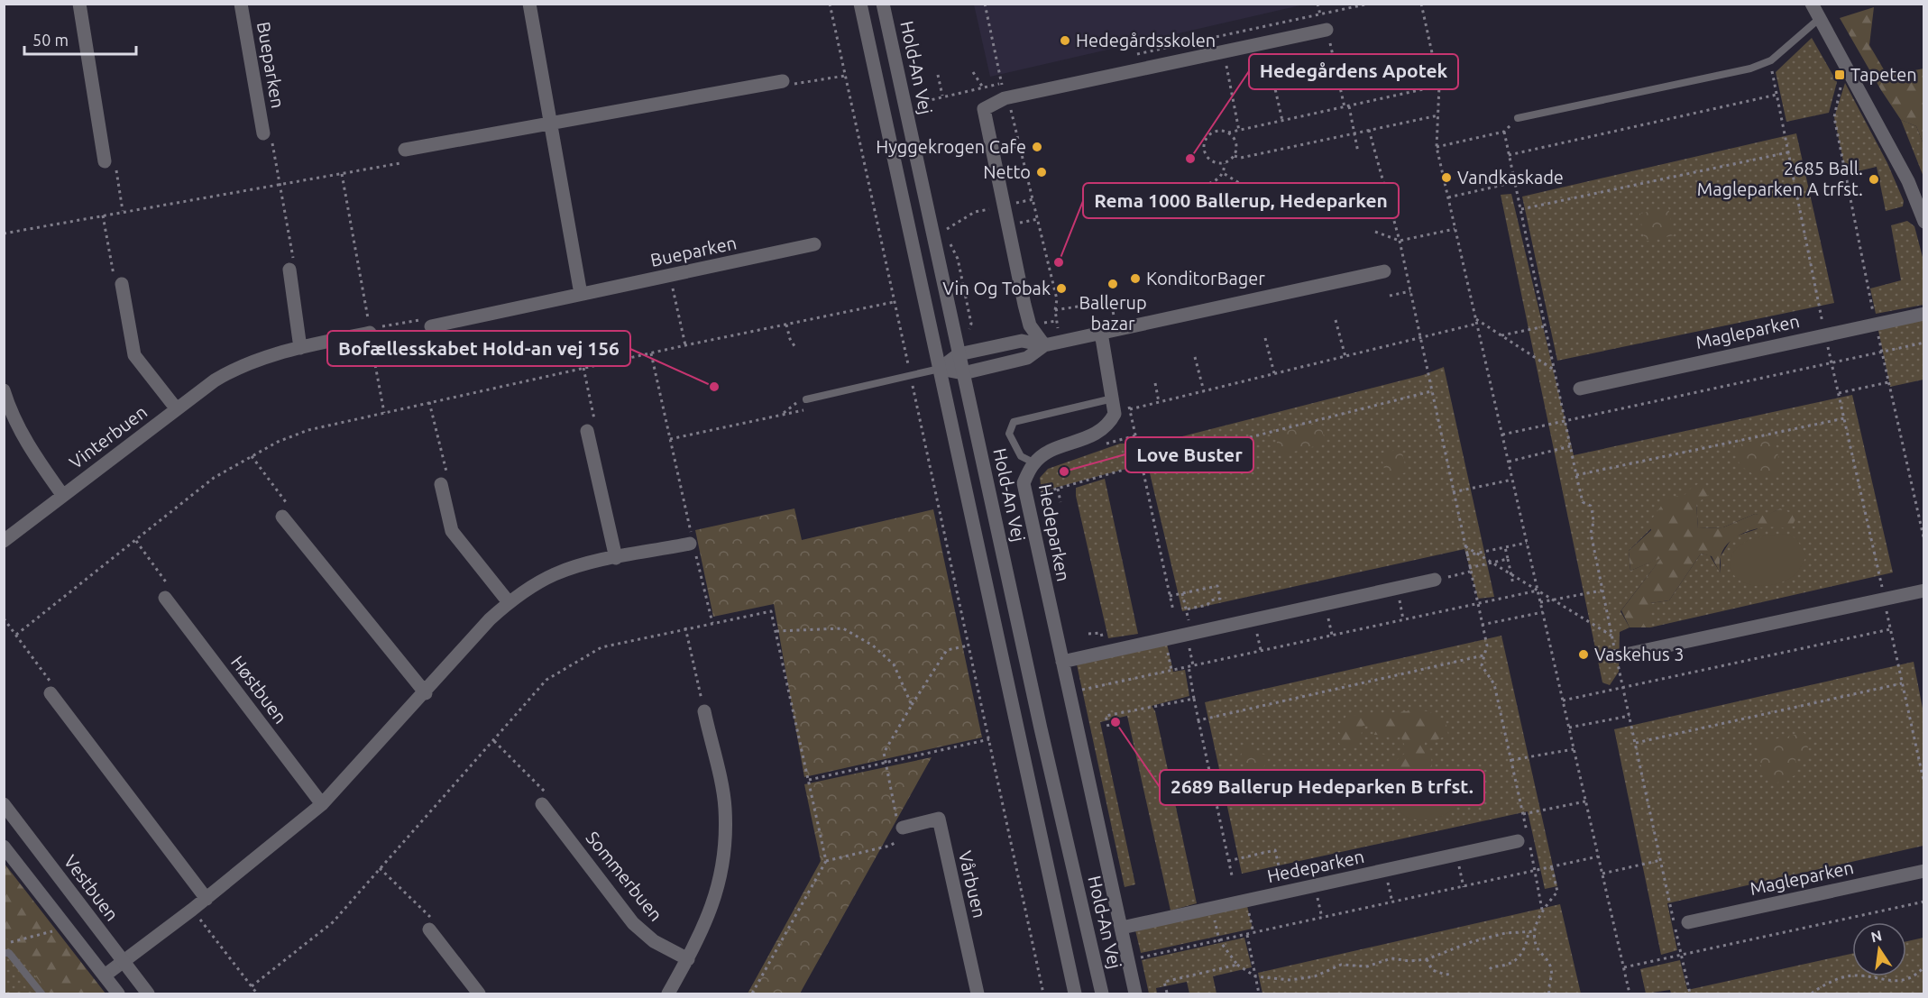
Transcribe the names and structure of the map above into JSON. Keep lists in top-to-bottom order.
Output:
{
  "streets": {
    "street": [
      "Bueparken",
      "Hold-An Vej",
      "Magleparken",
      "Vinterbuen",
      "Hedeparken",
      "Høstbuen",
      "Sommerbuen",
      "Vårbuen",
      "Vestbuen"
    ]
  },
  "places": {
    "other": [
      "Hedegårdsskolen",
      "Hyggekrogen Cafe",
      "Hedegårdens Apotek",
      "Netto",
      "Vandkaskade",
      "2685 Ball. Magleparken A trfst.",
      "Rema 1000 Ballerup, Hedeparken",
      "KonditorBager",
      "Ballerup bazar",
      "Vin Og Tobak",
      "Bofællesskabet Hold-an vej 156",
      "Love Buster",
      "Vaskehus 3",
      "2689 Ballerup Hedeparken B trfst."
    ],
    "transit": ["Tapeten"]
  },
  "scale_bar": "50 m",
  "north": "top"
}
